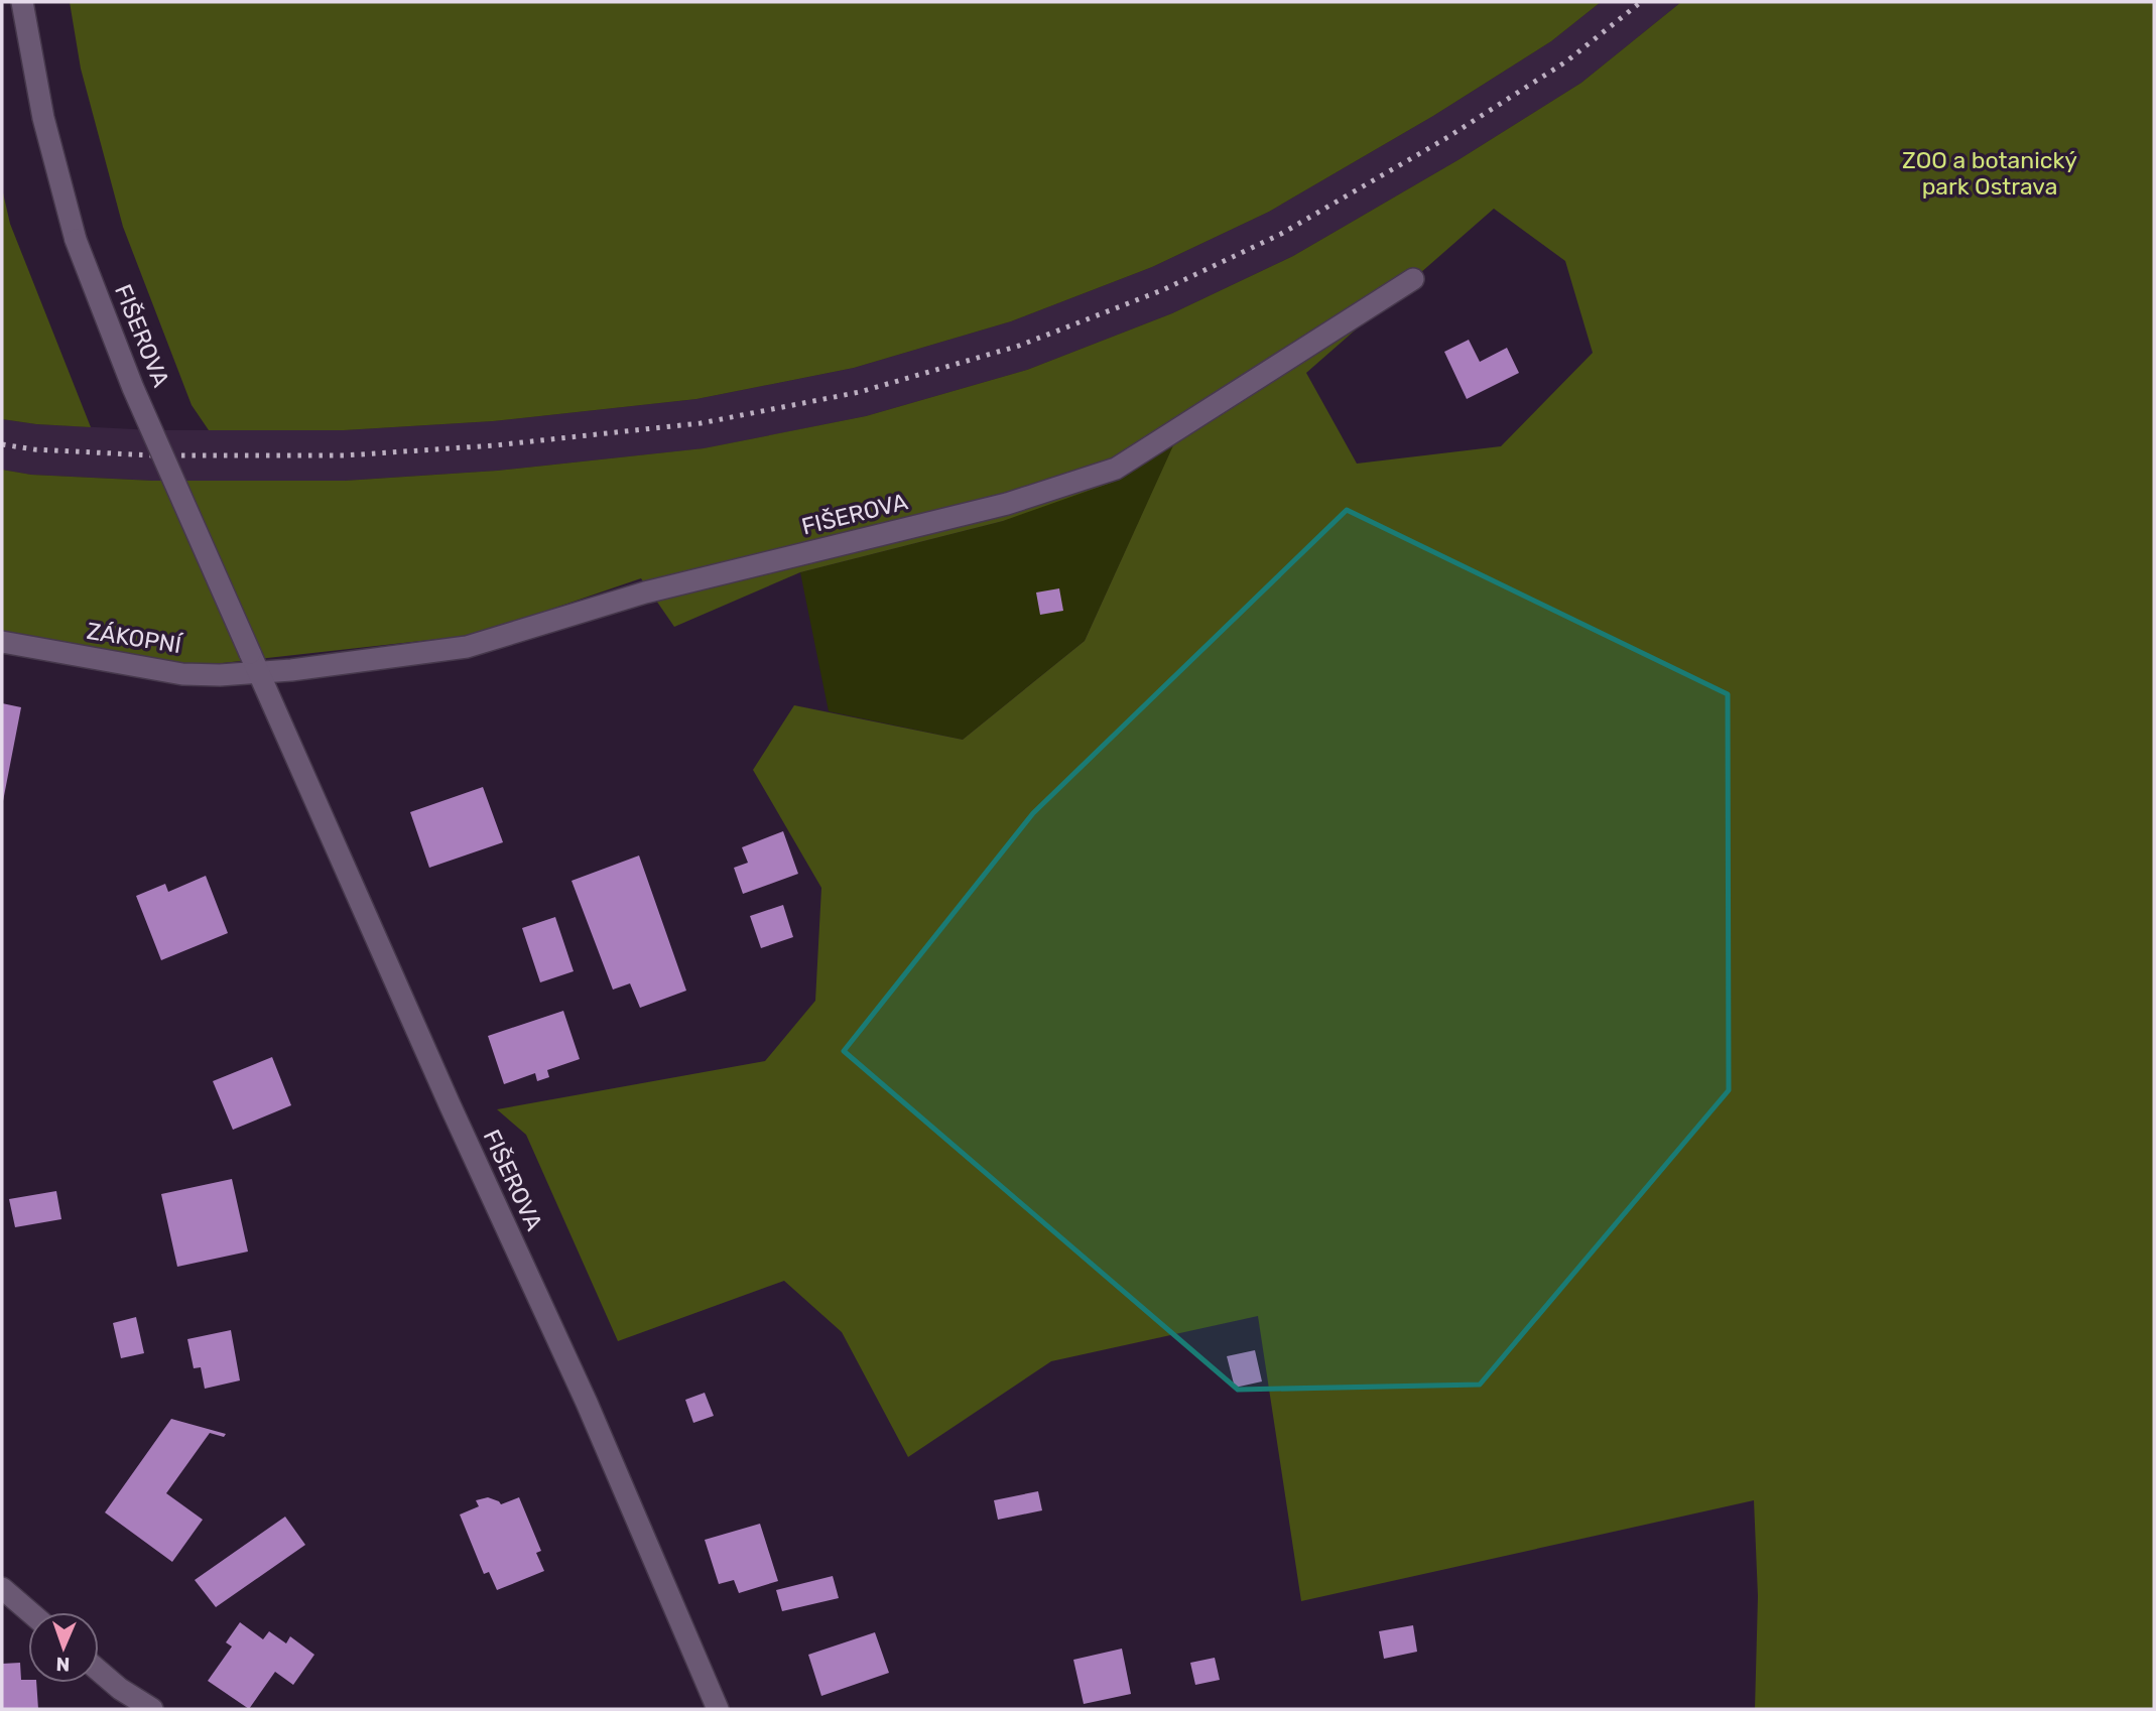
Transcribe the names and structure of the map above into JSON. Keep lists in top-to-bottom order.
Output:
{
  "streets": {
    "street": ["FIŠEROVA", "ZÁKOPNÍ"]
  },
  "crossings": [
    ["FIŠEROVA", "ZÁKOPNÍ"]
  ],
  "parks": ["ZOO a botanický park Ostrava"],
  "north": "bottom"
}
